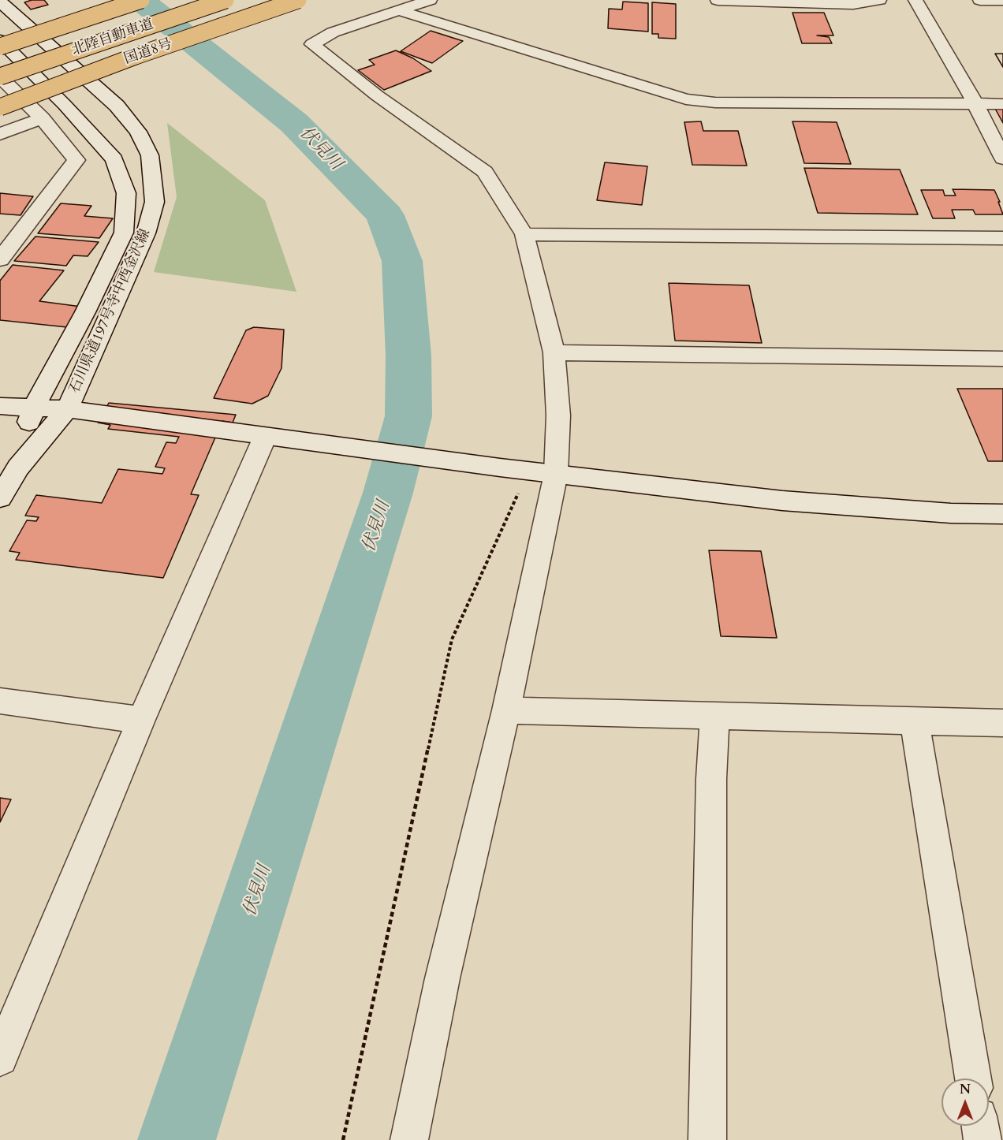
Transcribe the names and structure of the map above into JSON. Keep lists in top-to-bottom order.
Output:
{
  "streets": {
    "highway": ["北陸自動車道", "国道8号"],
    "street": ["石川県道197号寺中西金沢線"]
  },
  "water": ["伏見川"],
  "north": "top"
}
